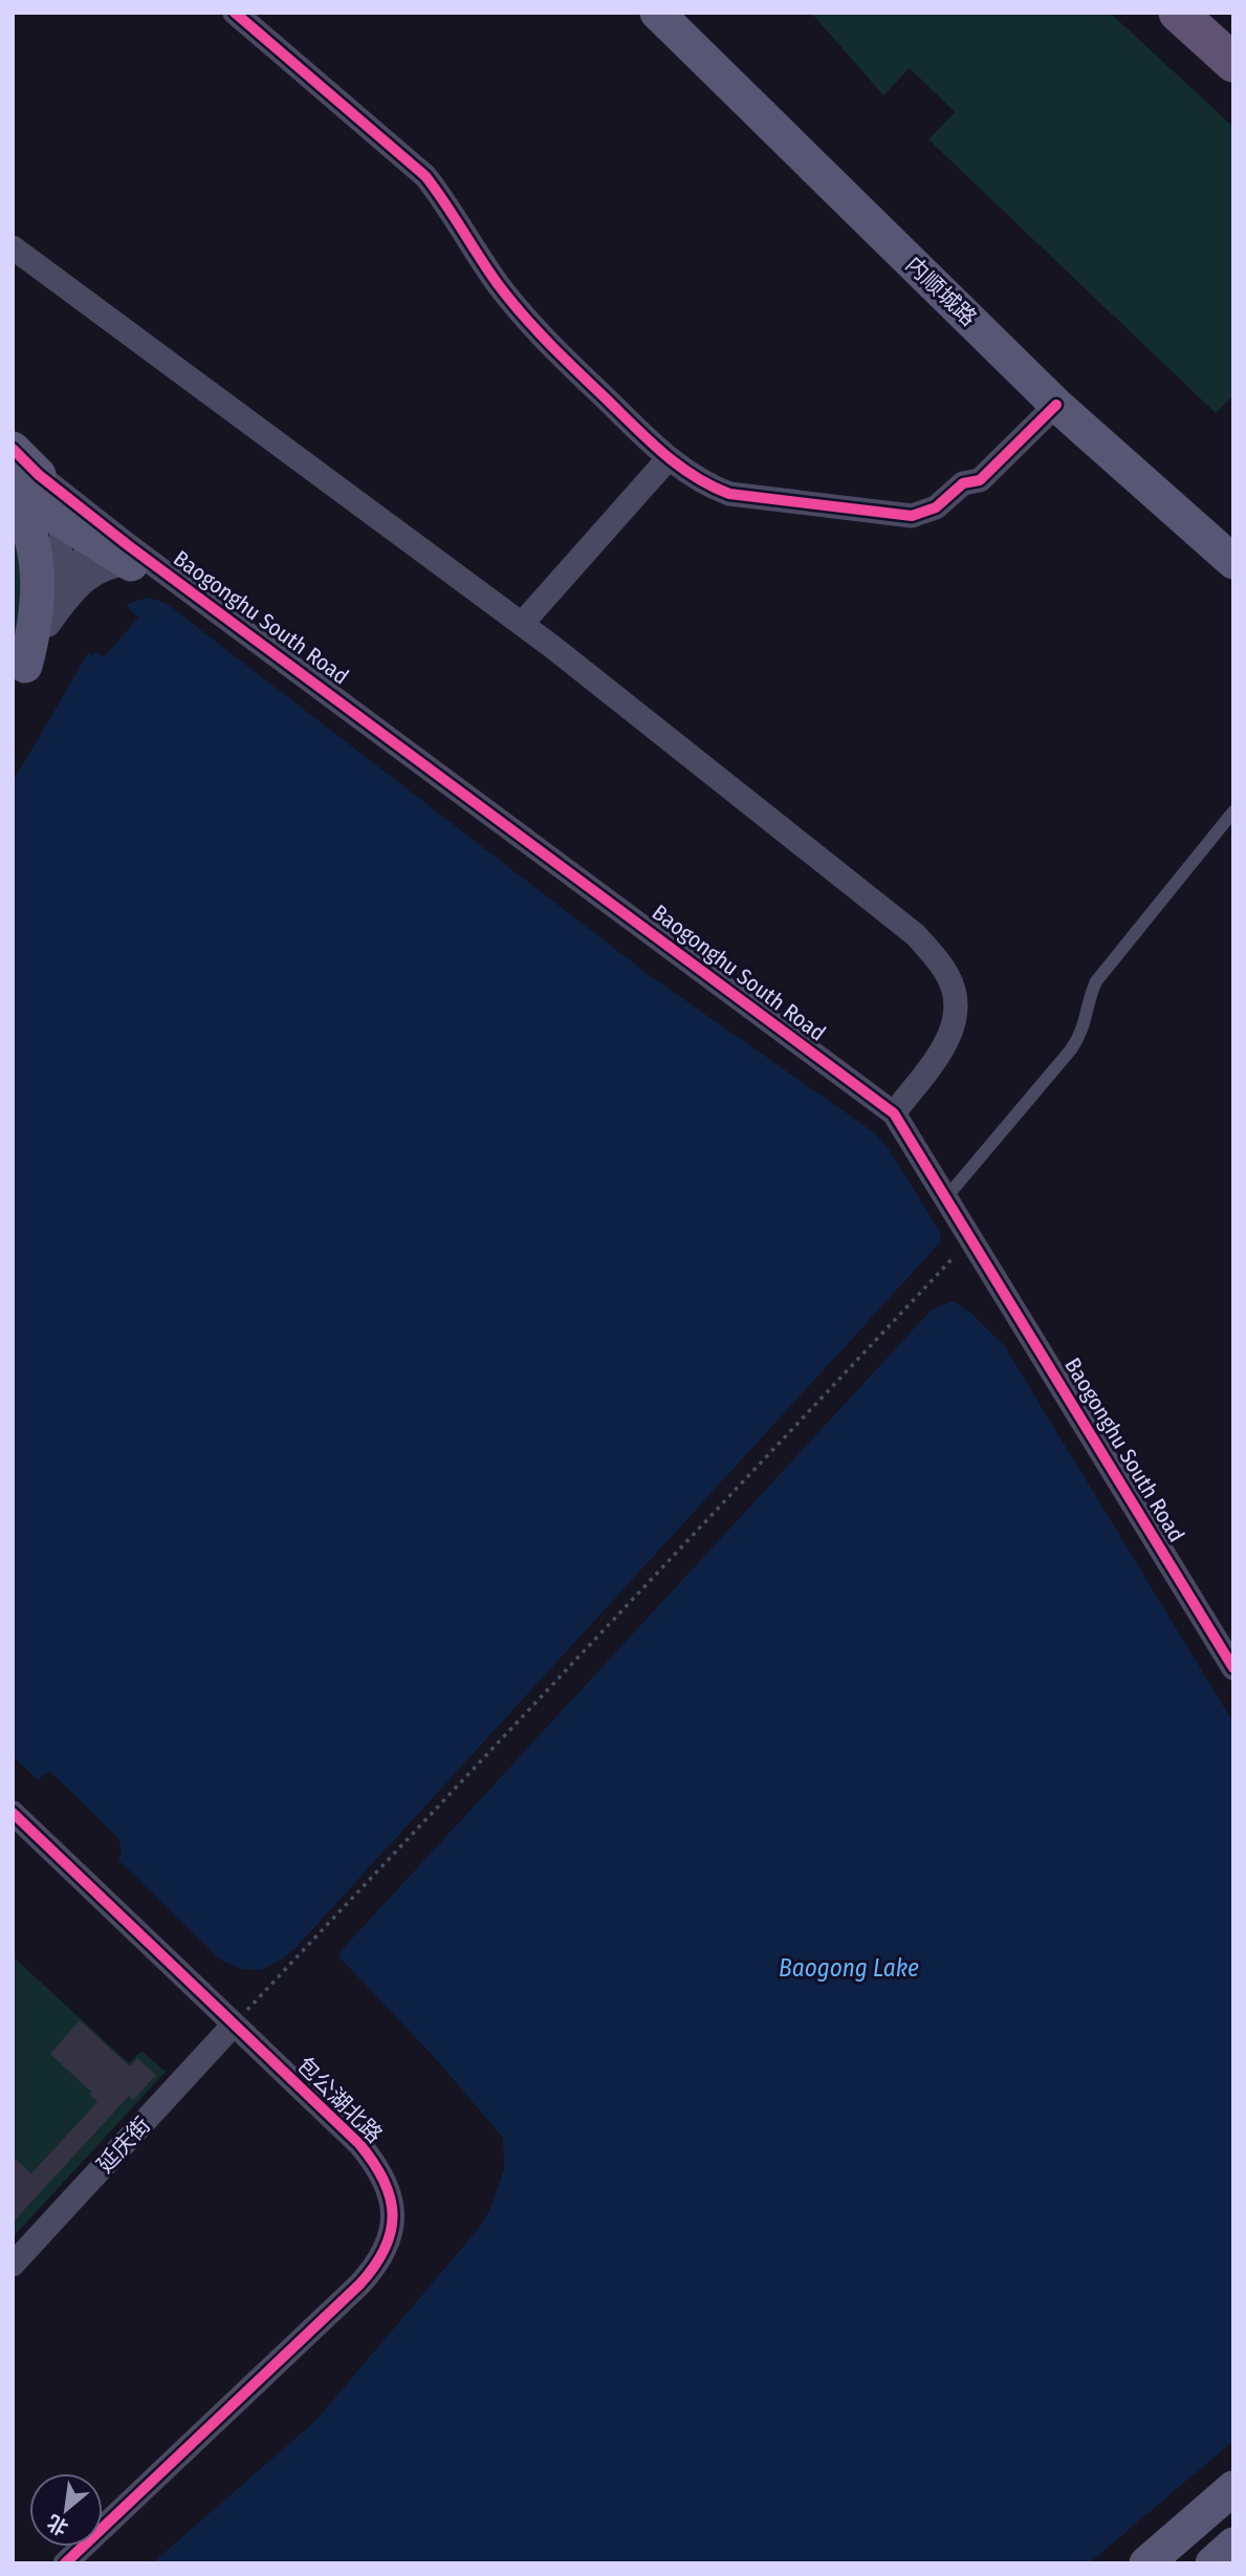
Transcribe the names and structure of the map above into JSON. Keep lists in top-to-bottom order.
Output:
{
  "streets": {
    "street": [
      "内顺城路",
      "Baogonghu South Road",
      "包公湖北路",
      "延庆街"
    ]
  },
  "crossings": [
    ["包公湖北路", "延庆街"]
  ],
  "water": ["Baogong Lake"],
  "north": "bottom left"
}
